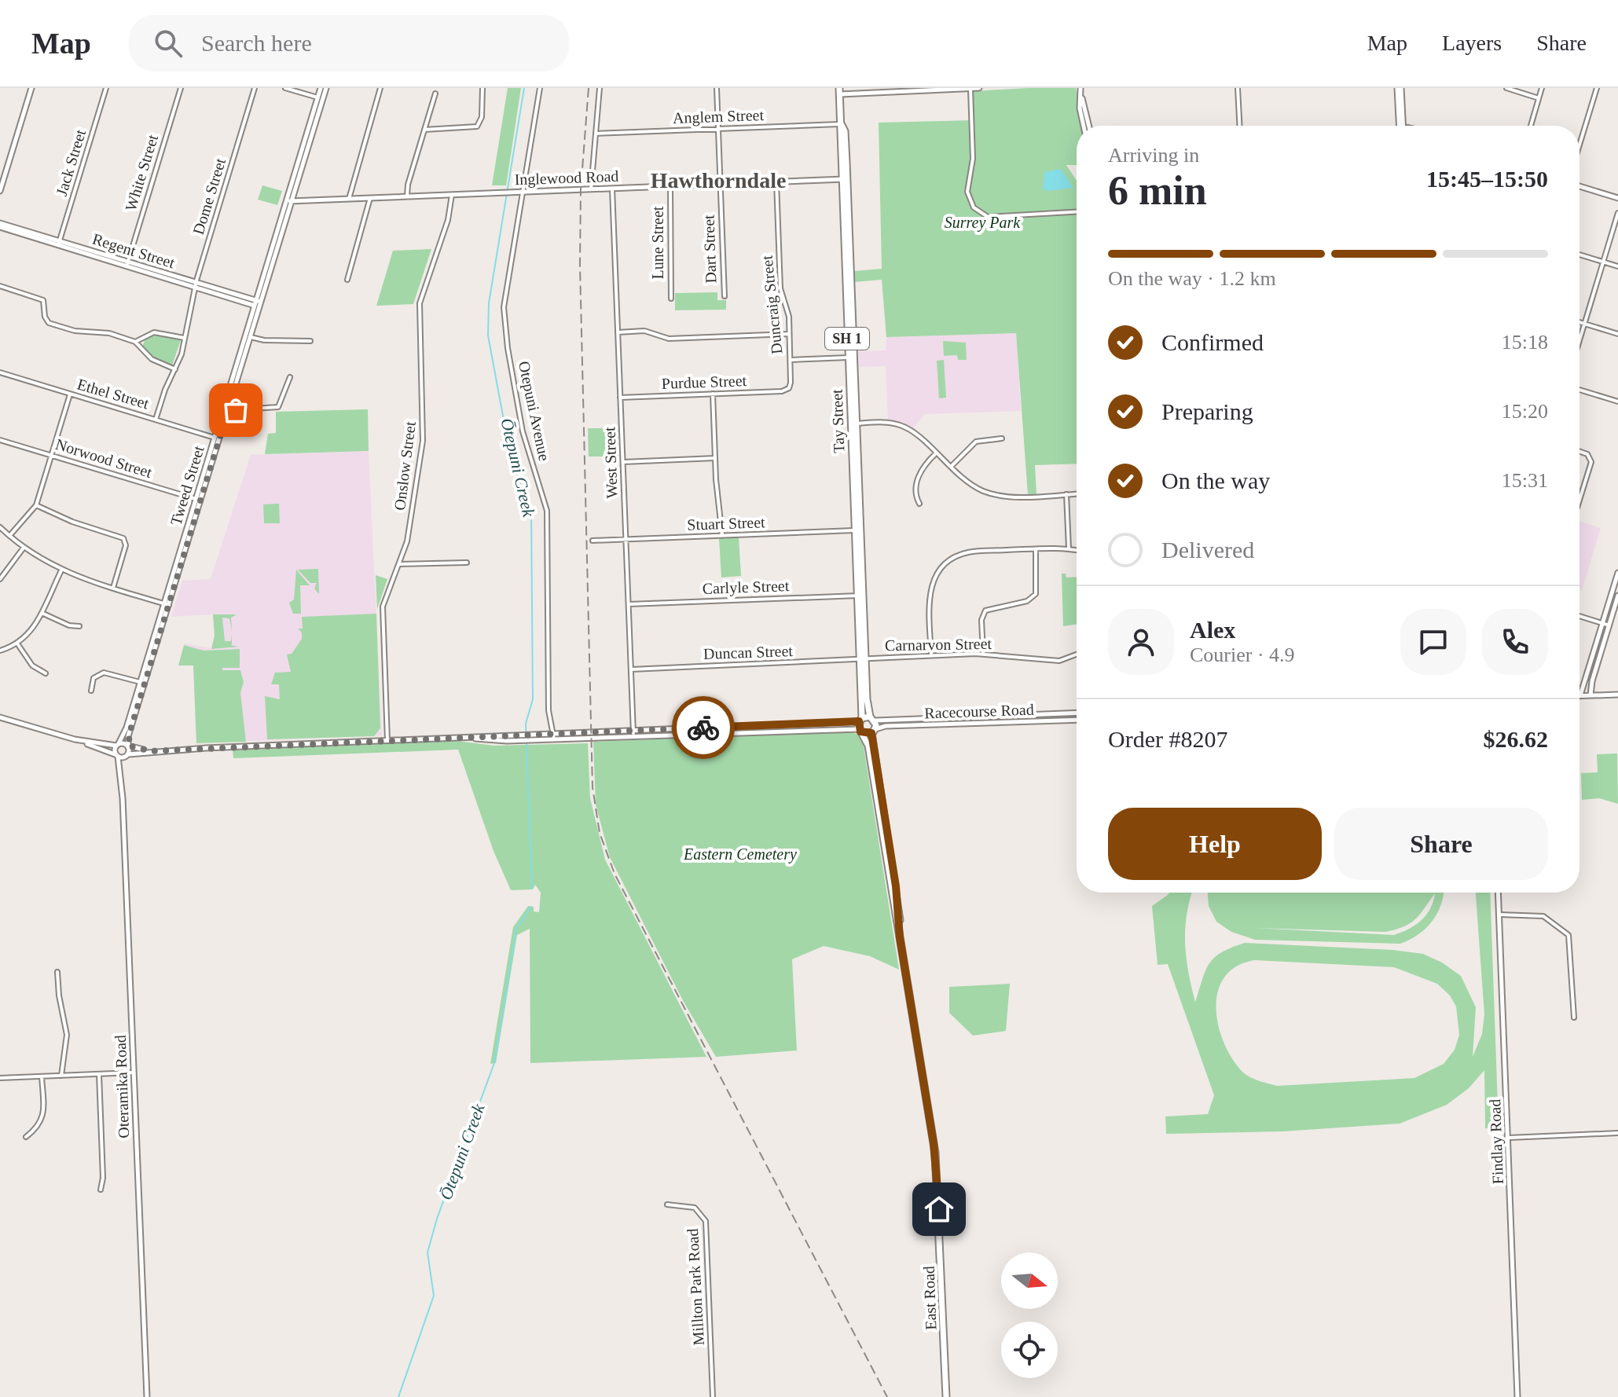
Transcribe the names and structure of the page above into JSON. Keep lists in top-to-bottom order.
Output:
{
  "streets": {
    "highway": ["SH 1", "Tay Street", "East Road"],
    "main road": [
      "Inglewood Road",
      "Regent Street",
      "Tweed Street",
      "Racecourse Road",
      "Oteramika Road",
      "Findlay Road"
    ],
    "street": [
      "Anglem Street",
      "Jack Street",
      "White Street",
      "Dome Street",
      "Lune Street",
      "Dart Street",
      "Duncraig Street",
      "Purdue Street",
      "Ethel Street",
      "Otepuni Avenue",
      "Norwood Street",
      "West Street",
      "Onslow Street",
      "Stuart Street",
      "Carlyle Street",
      "Carnarvon Street",
      "Duncan Street",
      "Millton Park Road"
    ]
  },
  "crossings": [
    ["Anglem Street", "Dart Street"],
    ["Anglem Street", "Tay Street"],
    ["Jack Street", "Regent Street"],
    ["White Street", "Regent Street"],
    ["Inglewood Road", "Lune Street"],
    ["Inglewood Road", "Dart Street"],
    ["Inglewood Road", "Duncraig Street"],
    ["Inglewood Road", "Otepuni Avenue"],
    ["Inglewood Road", "Tay Street"],
    ["Inglewood Road", "West Street"],
    ["Inglewood Road", "Onslow Street"],
    ["Inglewood Road", "Tweed Street"],
    ["Dome Street", "Regent Street"],
    ["Dome Street", "Ethel Street"],
    ["Regent Street", "Tweed Street"],
    ["Duncraig Street", "Purdue Street"],
    ["SH 1", "Tay Street"],
    ["SH 1", "Racecourse Road"],
    ["SH 1", "East Road"],
    ["Purdue Street", "West Street"],
    ["Ethel Street", "Tweed Street"],
    ["Tay Street", "Stuart Street"],
    ["Tay Street", "Carlyle Street"],
    ["Tay Street", "Carnarvon Street"],
    ["Tay Street", "Duncan Street"],
    ["Tay Street", "Racecourse Road"],
    ["Norwood Street", "Tweed Street"],
    ["West Street", "Stuart Street"],
    ["West Street", "Carlyle Street"],
    ["West Street", "Duncan Street"],
    ["Tweed Street", "Oteramika Road"],
    ["Carnarvon Street", "Duncan Street"],
    ["Racecourse Road", "East Road"]
  ],
  "districts": ["Hawthorndale"],
  "water": ["Ōtepuni Creek"],
  "parks": ["Surrey Park", "Eastern Cemetery"],
  "north": "right",
  "page": {
    "header": "Map",
    "search": "Search here",
    "nav": ["Map", "Layers", "Share"],
    "heading": ["6 min", "Arriving in", "15:45–15:50"],
    "panel": [
      "Alex",
      "Courier · 4.9",
      "Order #8207",
      "$26.62"
    ],
    "bar": "On the way · 1.2 km",
    "list": [
      ["Confirmed", "15:18"],
      ["Preparing", "15:20"],
      ["On the way", "15:31"],
      "Delivered"
    ],
    "buttons": ["Help", "Share"]
  }
}
